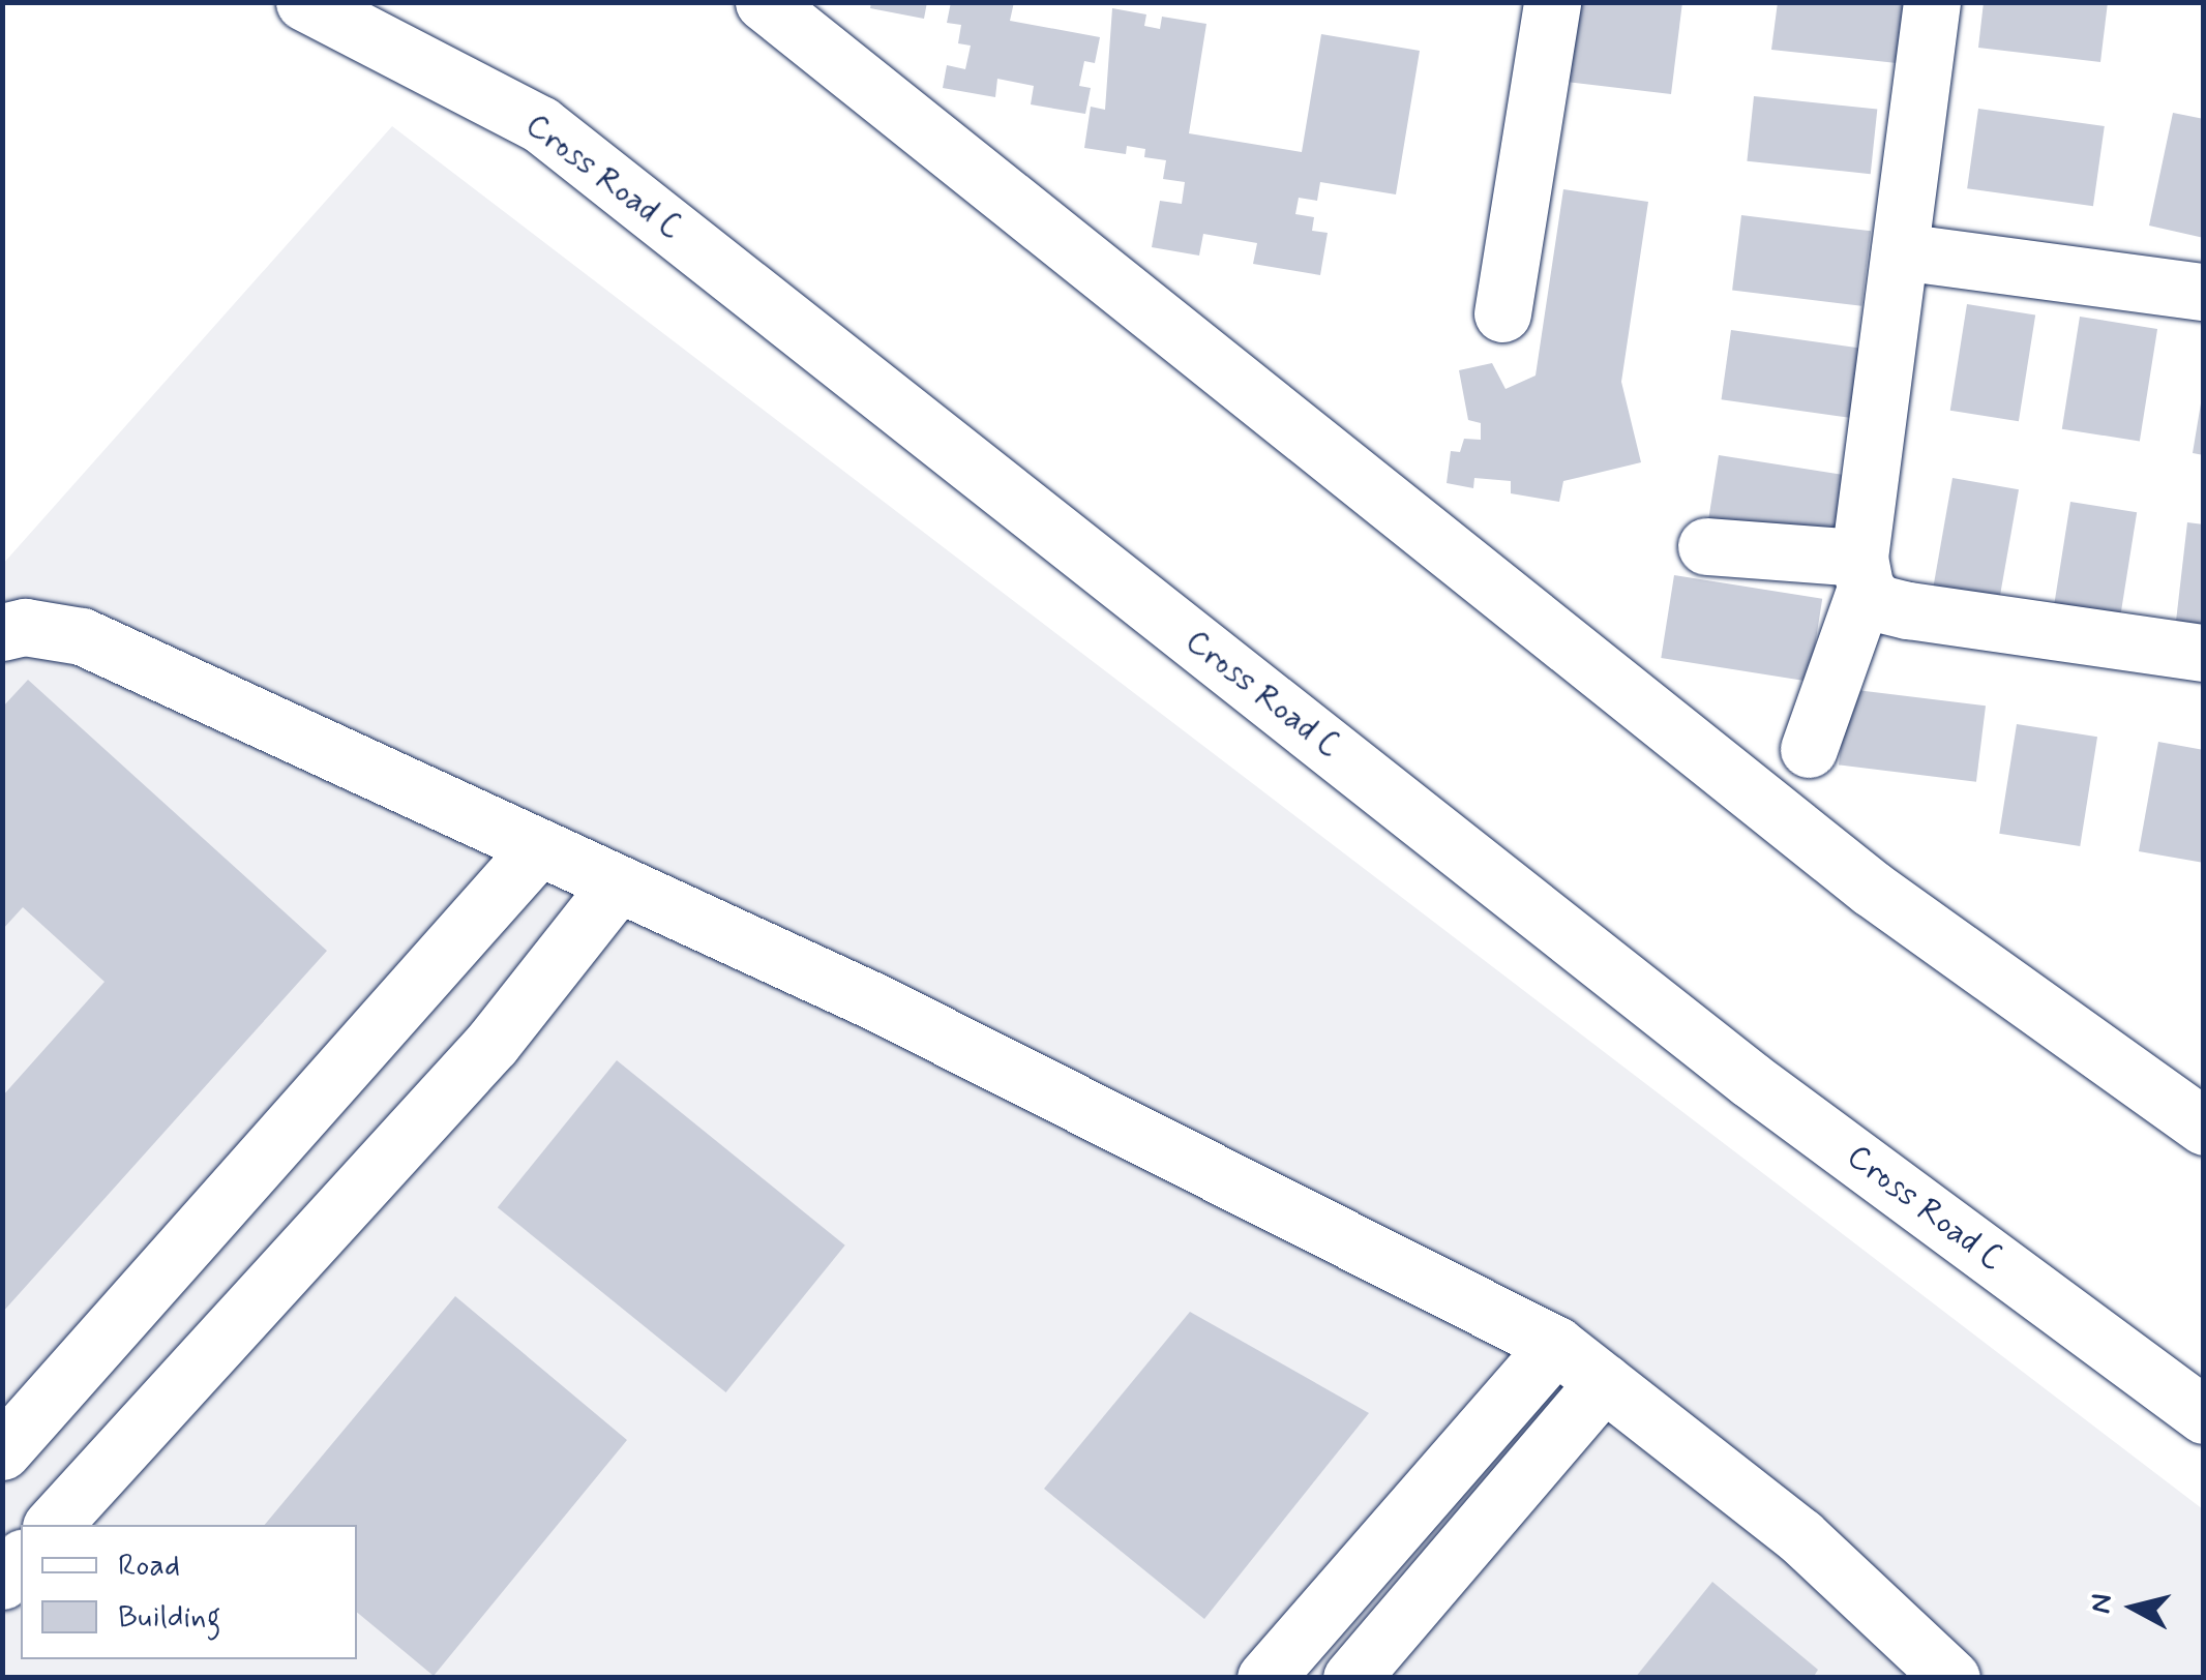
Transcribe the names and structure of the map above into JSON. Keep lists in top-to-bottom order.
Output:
{
  "streets": {
    "street": ["Cross Road C"]
  },
  "legend": ["Road", "Building"],
  "north": "left"
}
